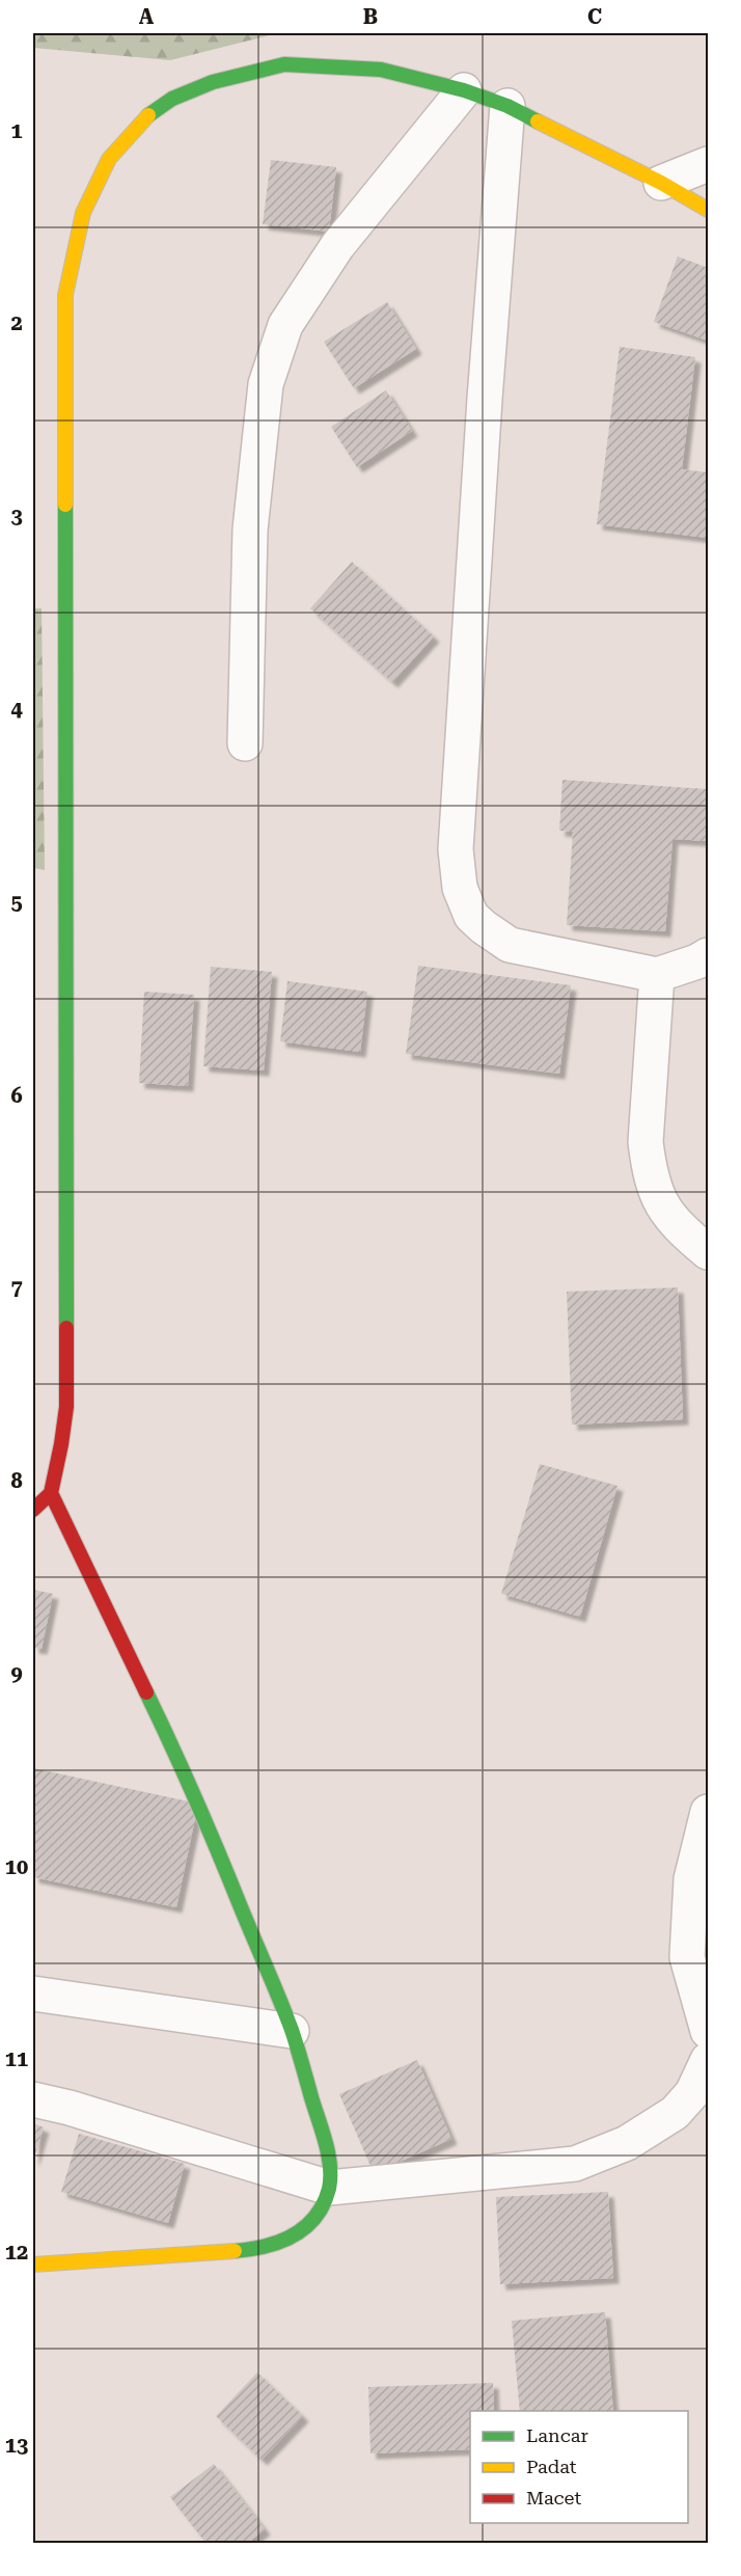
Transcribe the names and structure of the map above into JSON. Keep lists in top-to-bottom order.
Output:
{
  "legend": ["Lancar", "Padat", "Macet"],
  "grid": {
    "columns": ["A", "B", "C"],
    "rows": [
      "1",
      "2",
      "3",
      "4",
      "5",
      "6",
      "7",
      "8",
      "9",
      "10",
      "11",
      "12",
      "13"
    ]
  }
}
